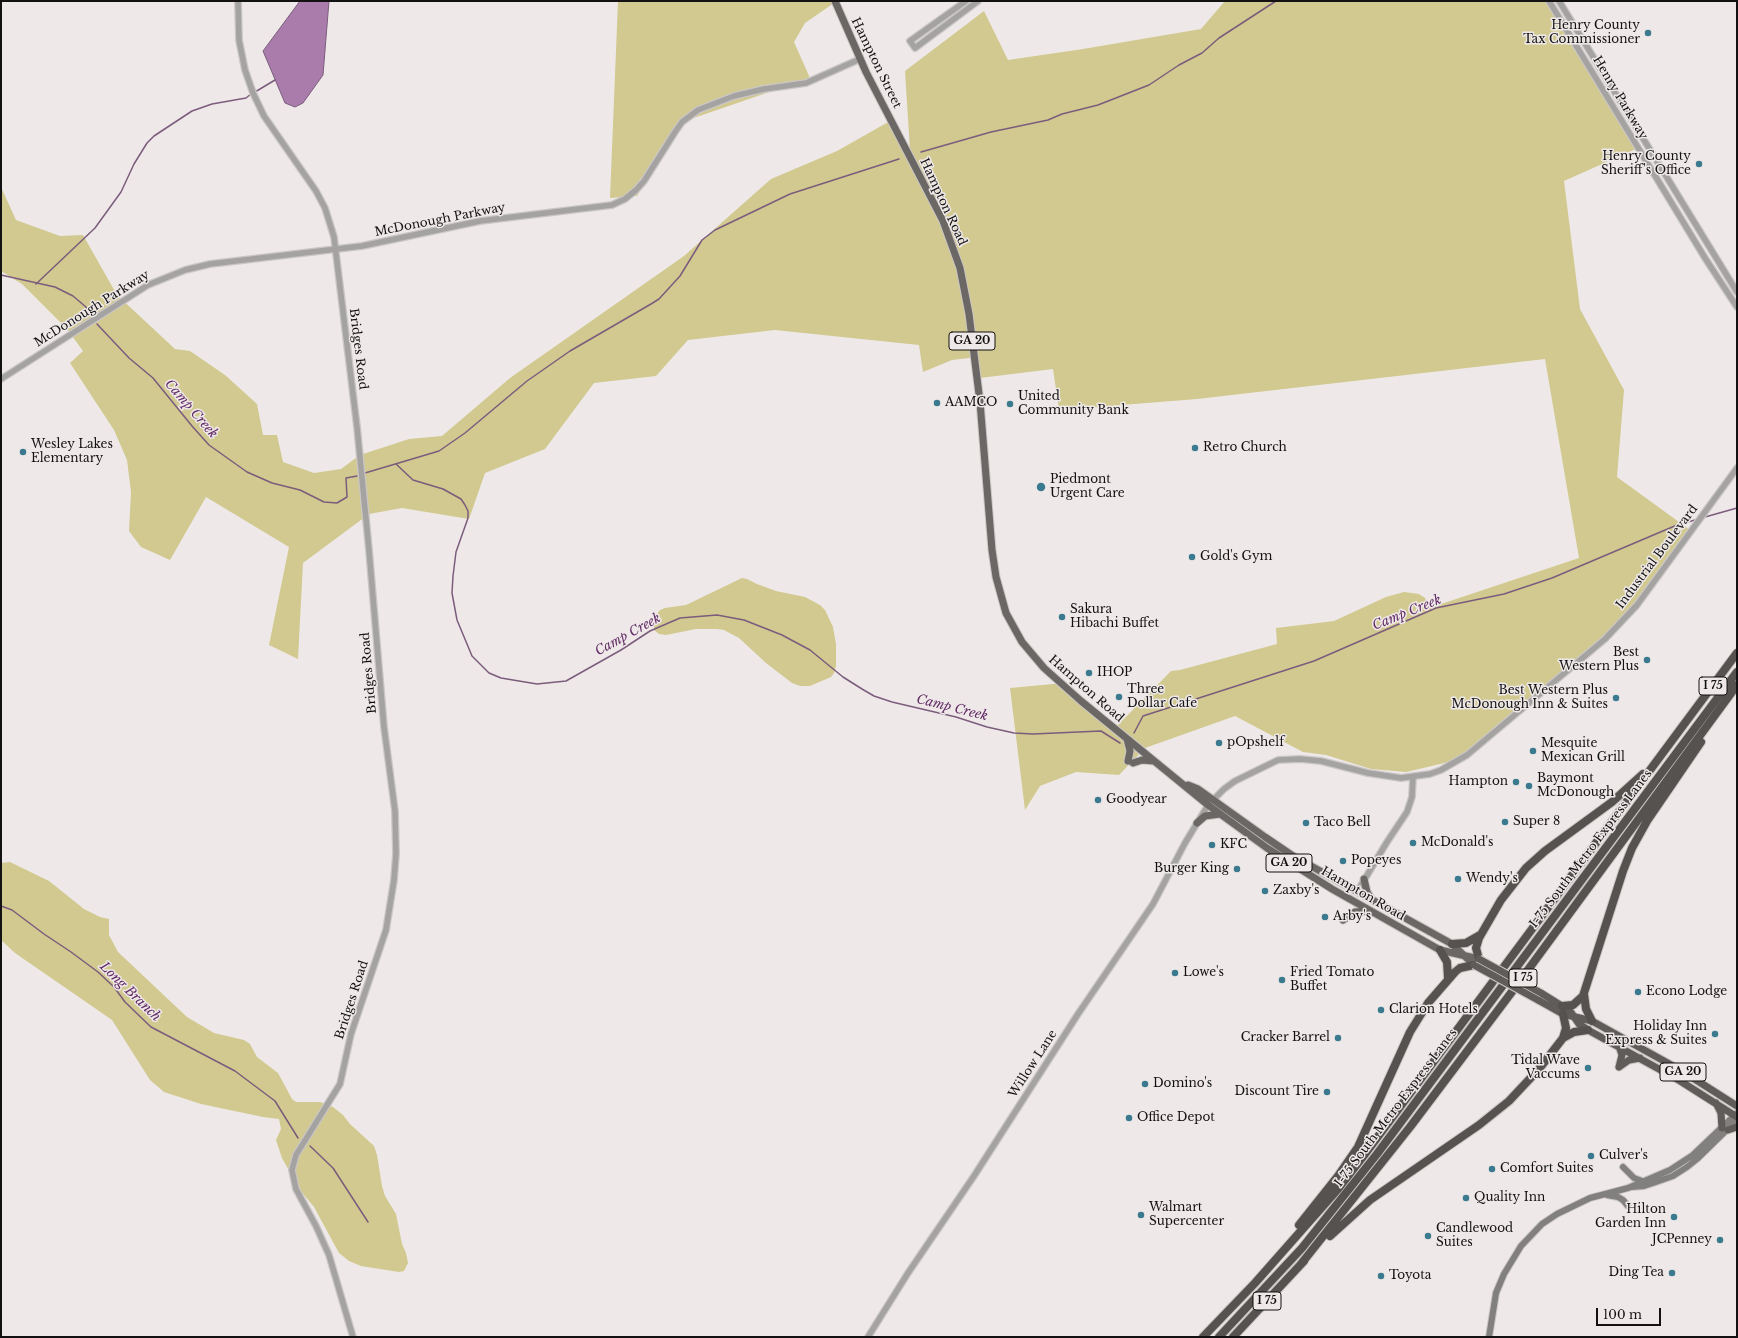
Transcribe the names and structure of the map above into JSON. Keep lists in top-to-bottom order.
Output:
{
  "streets": {
    "highway": [
      "Hampton Road",
      "GA 20",
      "I 75",
      "I-75 South Metro Express Lanes"
    ],
    "main road": ["Hampton Street"],
    "street": [
      "Henry Parkway",
      "McDonough Parkway",
      "Bridges Road",
      "Industrial Boulevard",
      "Willow Lane"
    ]
  },
  "crossings": [
    ["Hampton Street", "Hampton Road"],
    ["Hampton Street", "McDonough Parkway"],
    ["Hampton Road", "GA 20"],
    ["Hampton Road", "Industrial Boulevard"],
    ["Hampton Road", "Willow Lane"],
    ["McDonough Parkway", "Bridges Road"],
    ["Industrial Boulevard", "Willow Lane"]
  ],
  "water": ["Camp Creek", "Long Branch"],
  "places": [
    "Henry County Tax Commissioner",
    "Henry County Sheriff's Office",
    "AAMCO",
    "United Community Bank",
    "Retro Church",
    "Wesley Lakes Elementary",
    "Piedmont Urgent Care",
    "Gold's Gym",
    "Sakura Hibachi Buffet",
    "Best Western Plus",
    "IHOP",
    "Three Dollar Cafe",
    "Best Western Plus McDonough Inn & Suites",
    "pOpshelf",
    "Mesquite Mexican Grill",
    "Hampton",
    "Baymont McDonough",
    "Goodyear",
    "Super 8",
    "Taco Bell",
    "McDonald's",
    "KFC",
    "Popeyes",
    "Burger King",
    "Wendy's",
    "Zaxby's",
    "Arby's",
    "Lowe's",
    "Fried Tomato Buffet",
    "Econo Lodge",
    "Clarion Hotels",
    "Holiday Inn Express & Suites",
    "Cracker Barrel",
    "Tidal Wave Vaccums",
    "Domino's",
    "Discount Tire",
    "Office Depot",
    "Culver's",
    "Comfort Suites",
    "Quality Inn",
    "Walmart Supercenter",
    "Hilton Garden Inn",
    "Candlewood Suites",
    "JCPenney",
    "Ding Tea",
    "Toyota"
  ],
  "scale_bar": "100 m"
}
